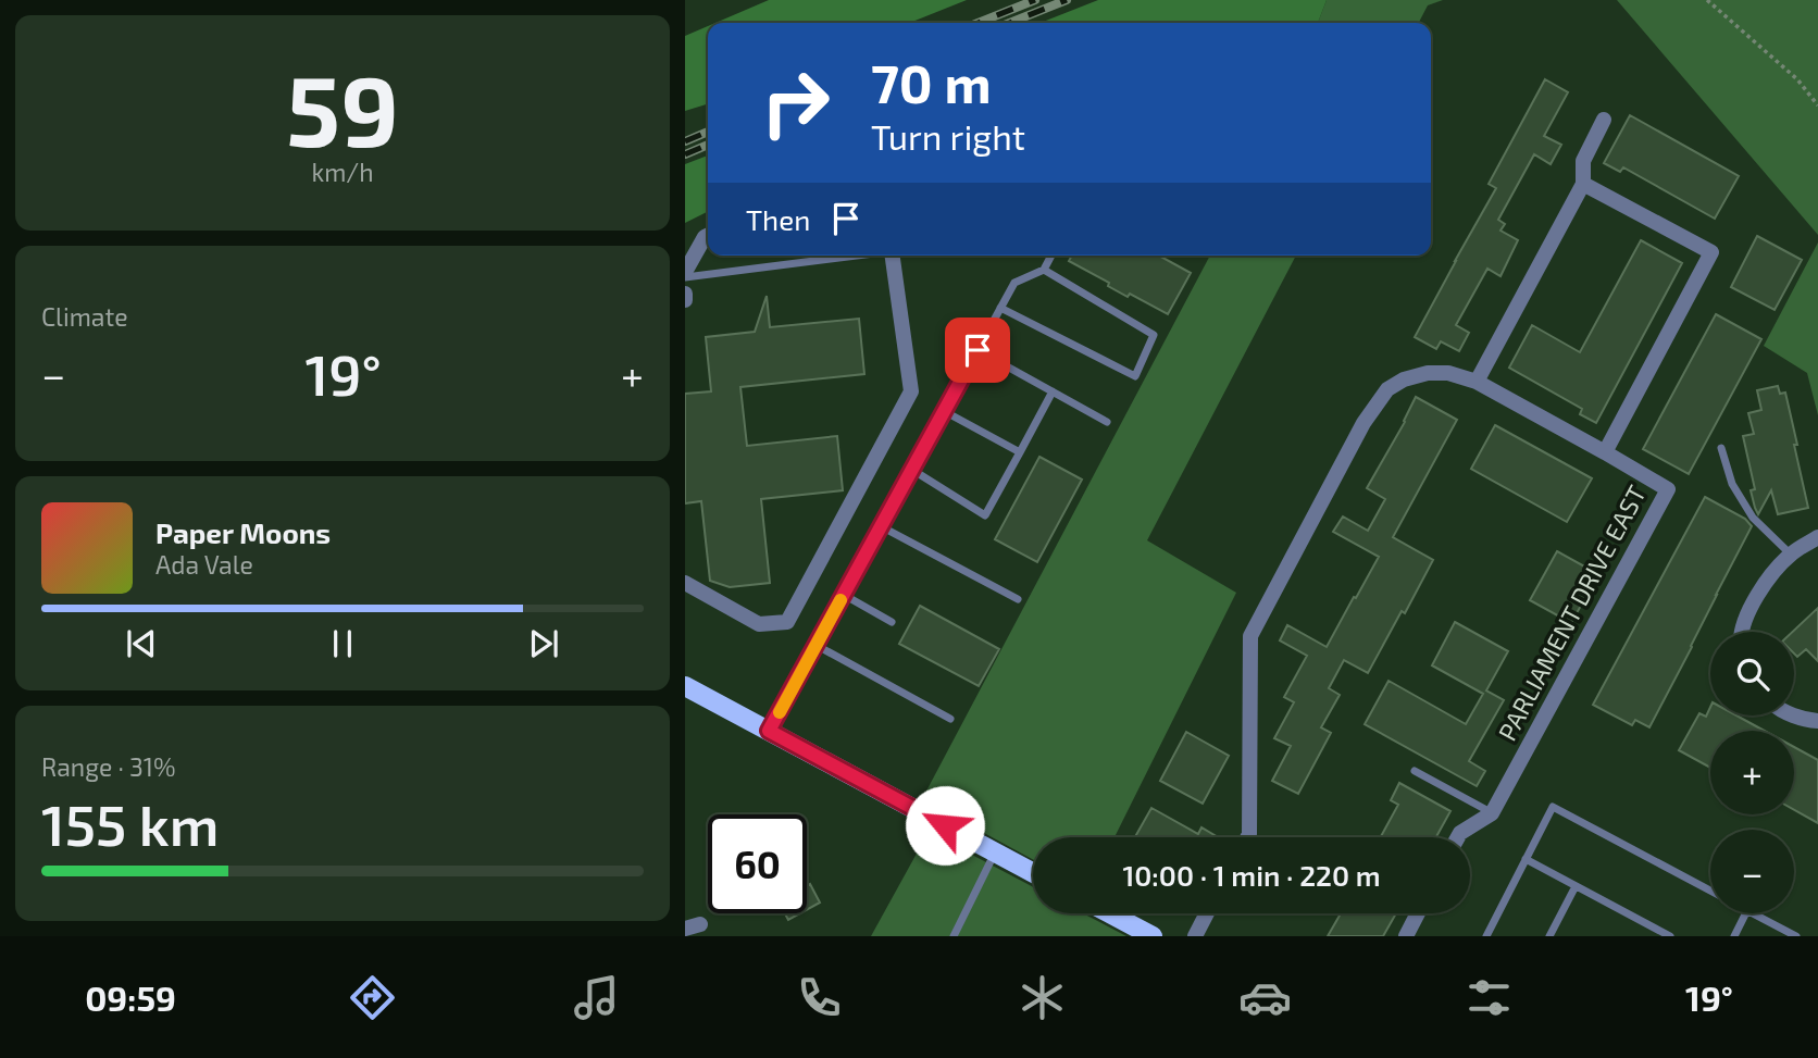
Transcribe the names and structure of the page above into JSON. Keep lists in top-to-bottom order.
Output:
{
  "streets": {
    "street": ["PARLIAMENT DRIVE EAST"]
  },
  "page": {
    "tile": [
      ["59", "km/h"],
      "Climate",
      ["Range · 31%", "155 km"]
    ],
    "turn": ["70 m", "Turn right"],
    "then": "Then",
    "heat": ["−", "19°", "+"],
    "song": ["Paper Moons", "Ada Vale"],
    "map_buttons": ["+", "−"],
    "limit": "60",
    "trip": "10:00 · 1 min · 220 m",
    "tabs": ["09:59", "19°"]
  }
}
